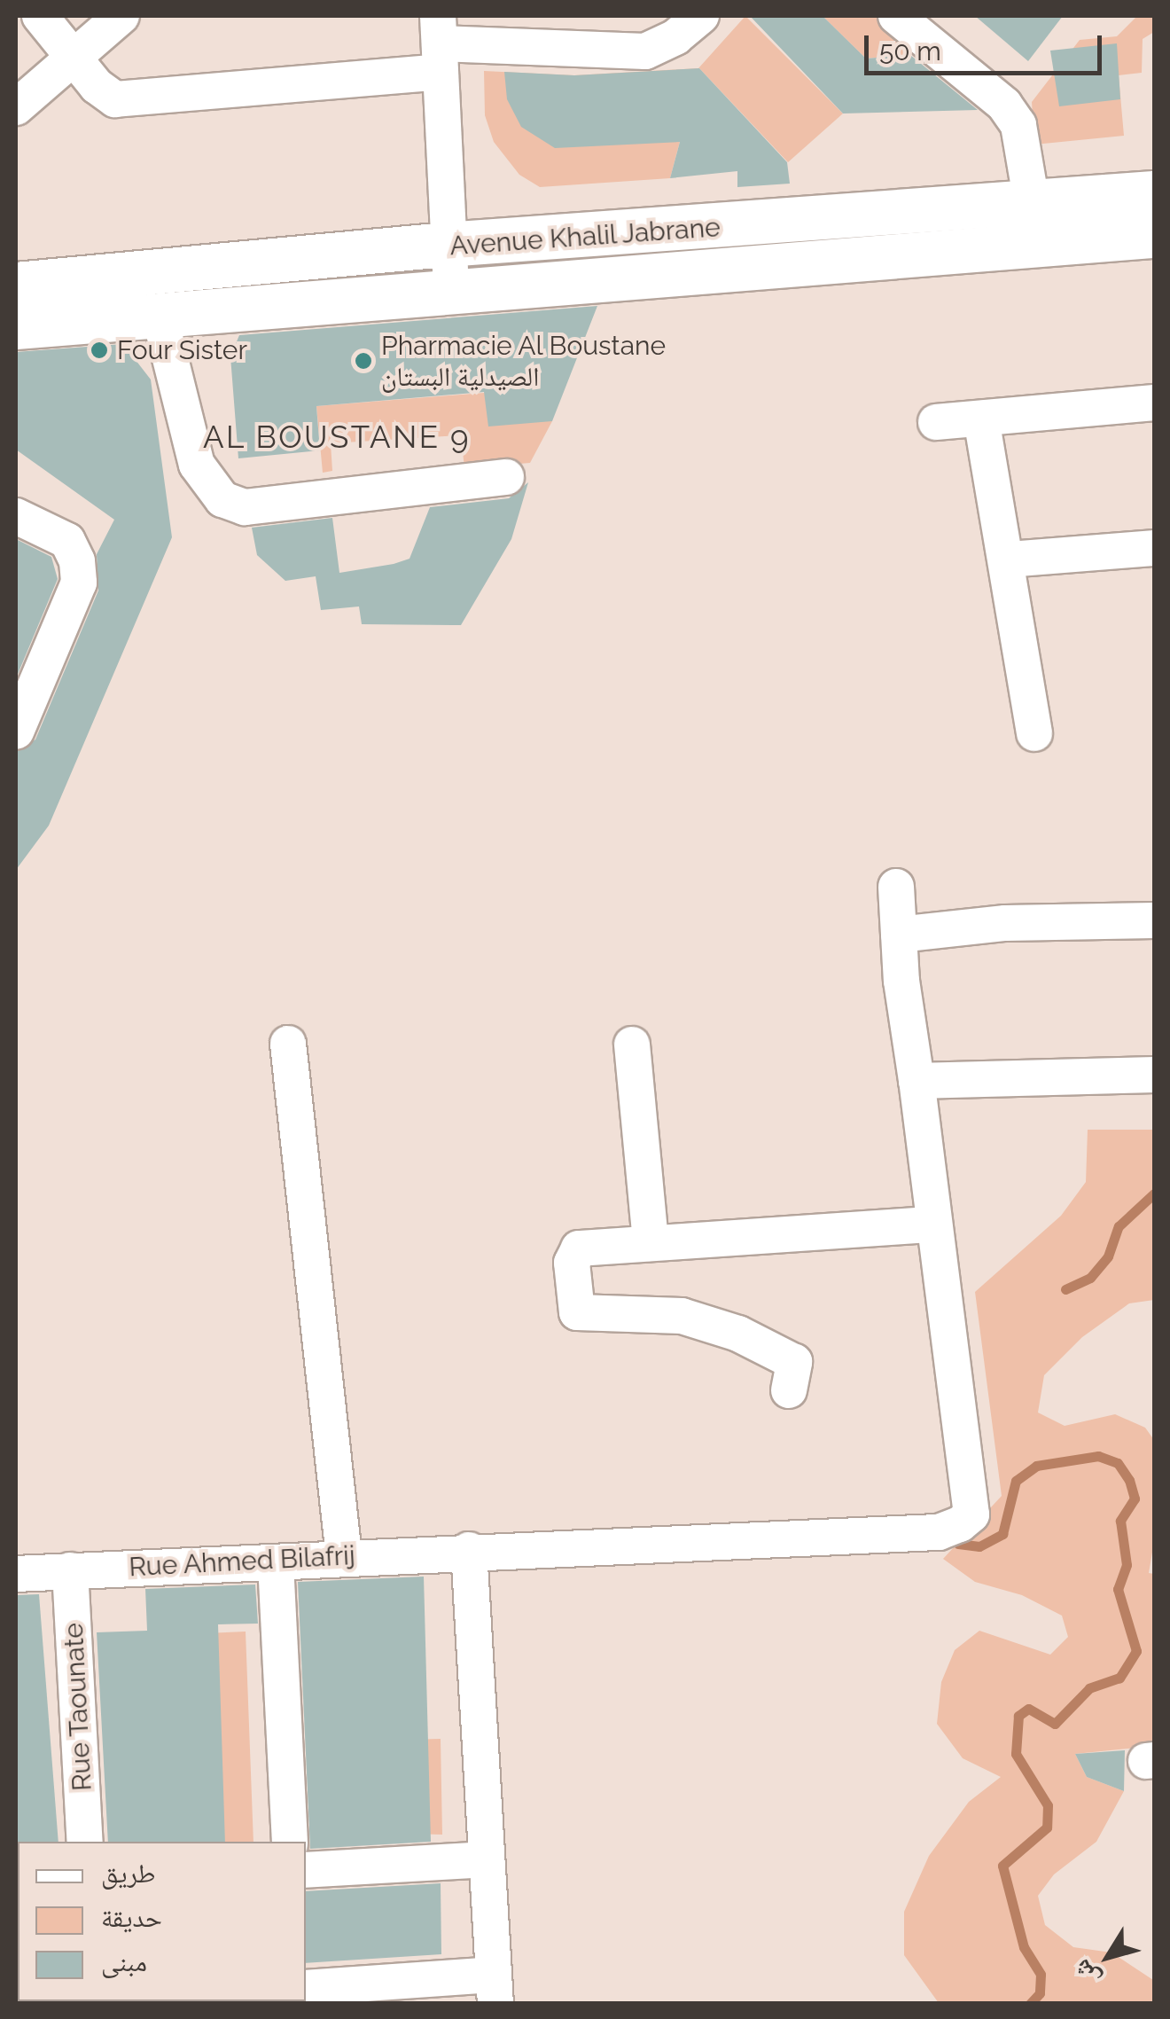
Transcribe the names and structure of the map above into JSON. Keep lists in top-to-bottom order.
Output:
{
  "streets": {
    "main road": ["Avenue Khalil Jabrane"],
    "street": ["Rue Ahmed Bilafrij", "Rue Taounate"]
  },
  "crossings": [
    ["Rue Ahmed Bilafrij", "Rue Taounate"]
  ],
  "districts": ["AL BOUSTANE 9"],
  "places": ["Four Sister", "Pharmacie Al Boustane الصيدلية البستان"],
  "legend": ["طريق", "حديقة", "مبنى"],
  "scale_bar": "50 m",
  "north": "bottom left"
}
